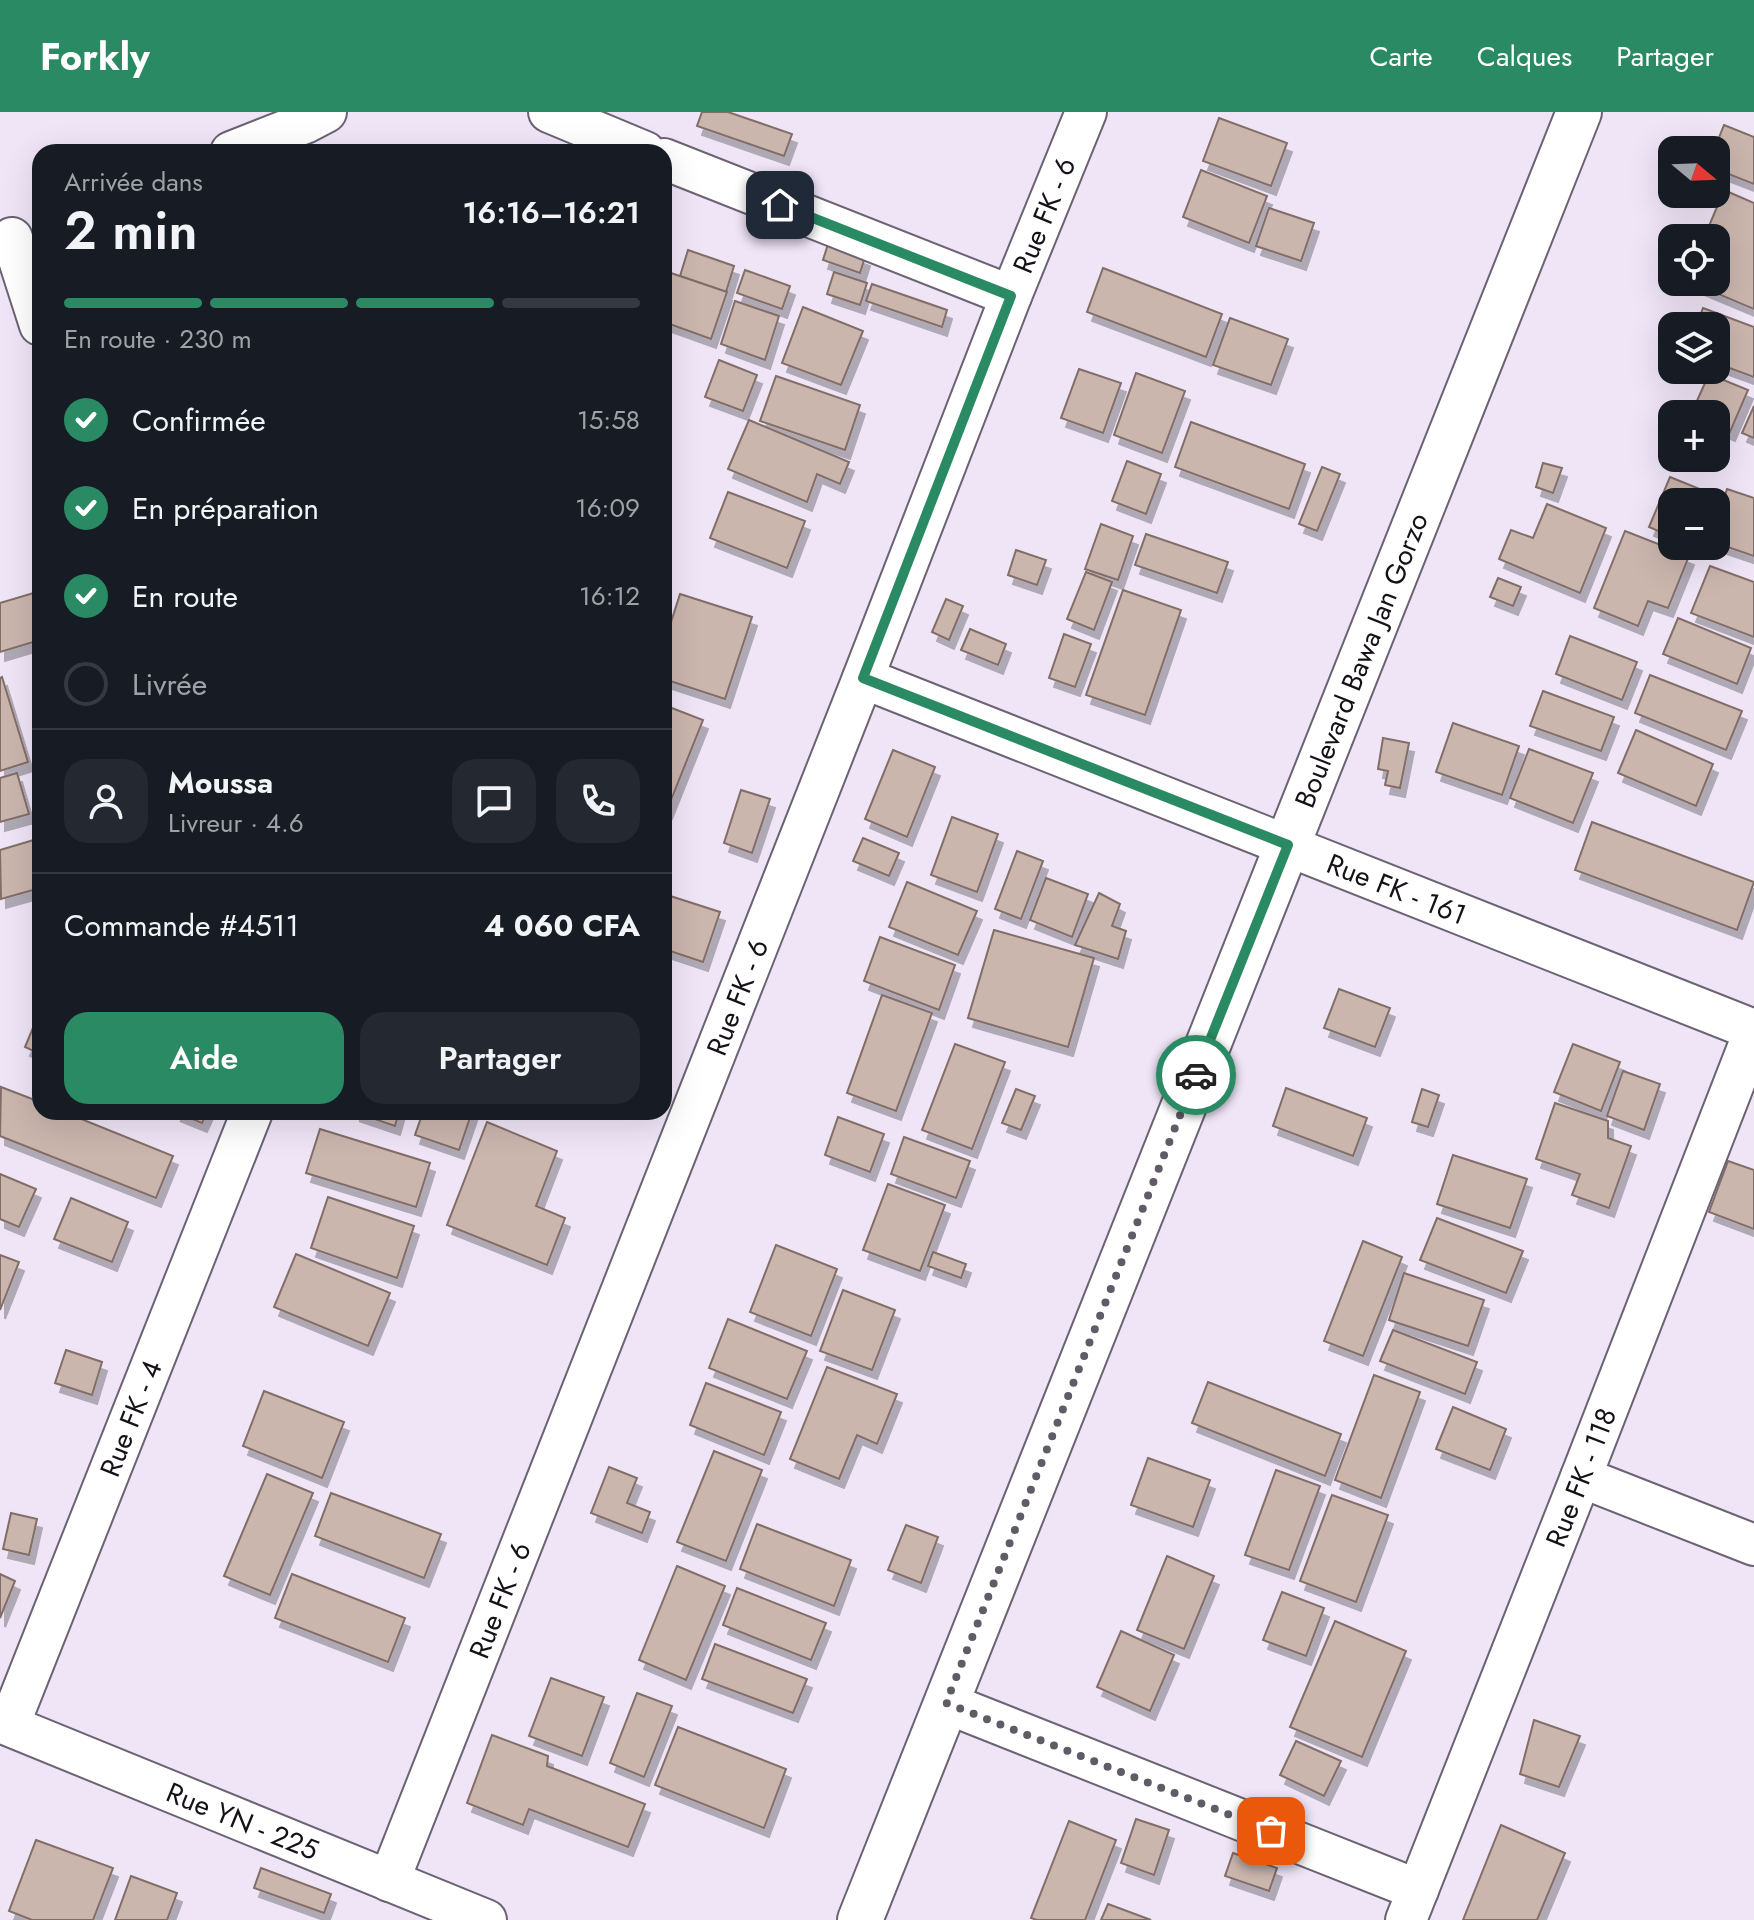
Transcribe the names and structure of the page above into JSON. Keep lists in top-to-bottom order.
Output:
{
  "streets": {
    "main road": ["Boulevard Bawa Jan Gorzo"],
    "street": [
      "Rue FK - 6",
      "Rue FK - 161",
      "Rue FK - 4",
      "Rue FK - 118",
      "Rue YN - 225"
    ]
  },
  "crossings": [
    ["Rue FK - 6", "Rue FK - 161"],
    ["Rue FK - 6", "Rue YN - 225"],
    ["Boulevard Bawa Jan Gorzo", "Rue FK - 161"],
    ["Rue FK - 161", "Rue FK - 118"],
    ["Rue FK - 4", "Rue YN - 225"]
  ],
  "north": "right",
  "page": {
    "header": "Forkly",
    "nav": ["Carte", "Calques", "Partager"],
    "map_buttons": ["+", "−"],
    "heading": ["2 min", "Arrivée dans", "16:16–16:21"],
    "panel": [
      "Moussa",
      "Livreur · 4.6",
      "Commande #4511",
      "4 060 CFA"
    ],
    "bar": "En route · 230 m",
    "list": [
      ["Confirmée", "15:58"],
      ["En préparation", "16:09"],
      ["En route", "16:12"],
      "Livrée"
    ],
    "buttons": ["Aide", "Partager"]
  }
}
